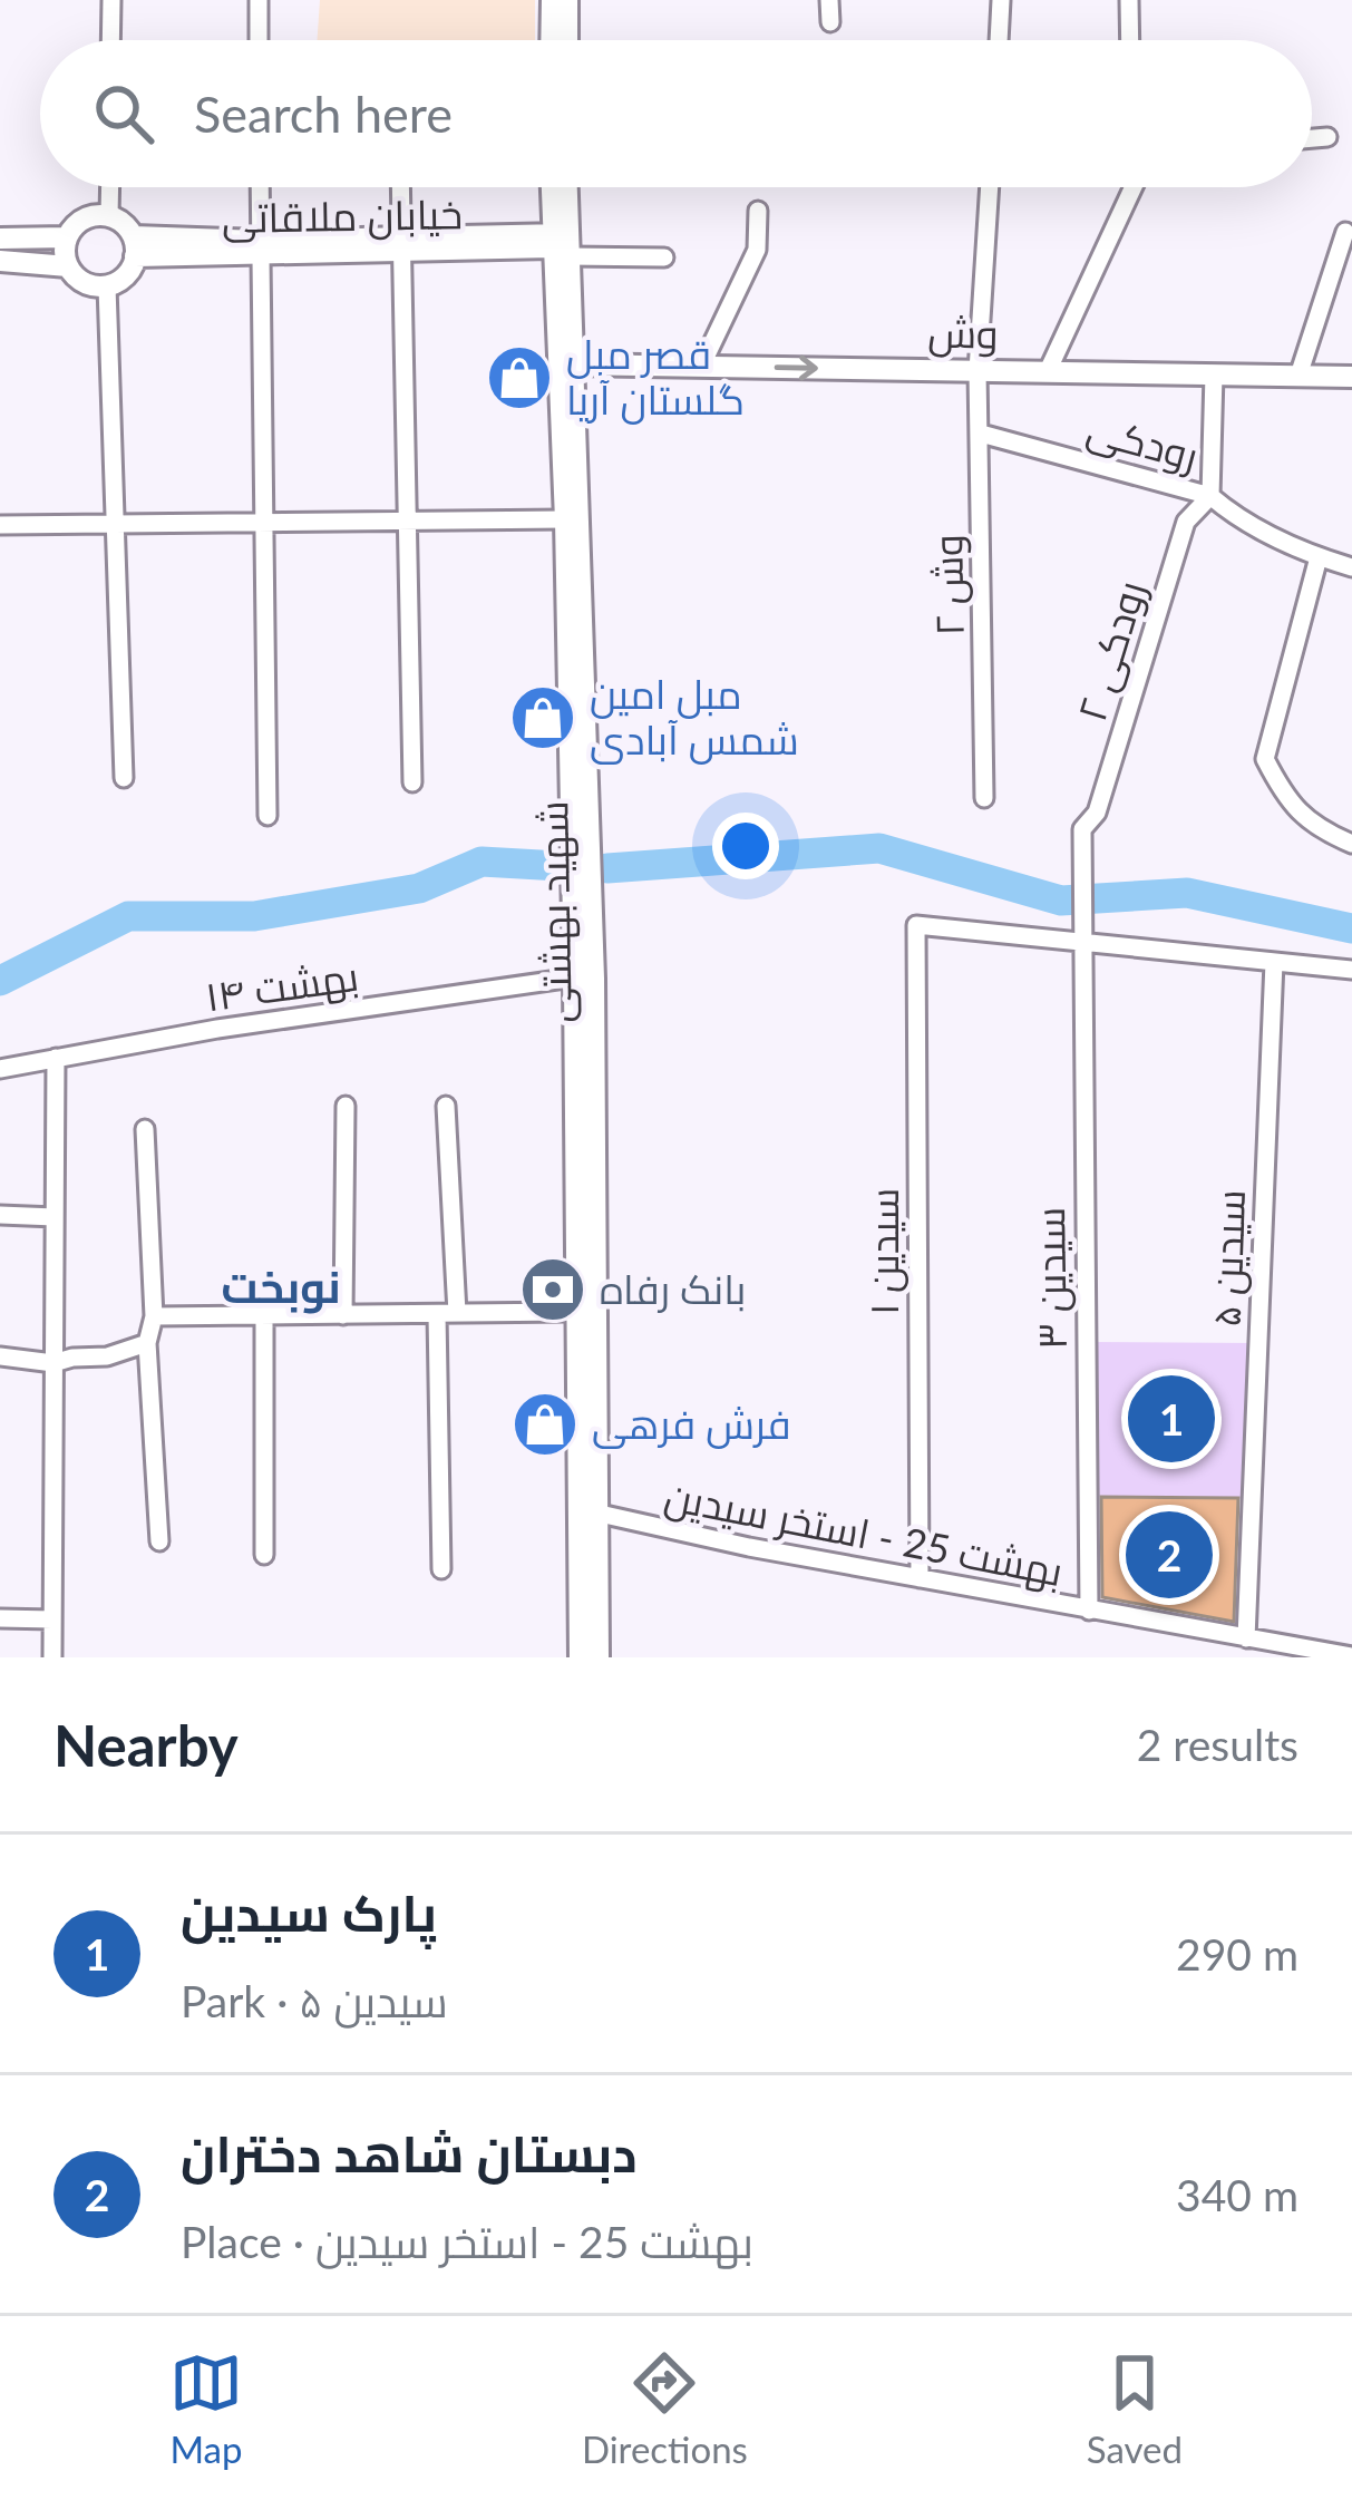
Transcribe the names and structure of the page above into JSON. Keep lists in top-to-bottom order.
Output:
{
  "streets": {
    "main road": ["خیابان ملاقاتی", "وش", "شهید بهشتی"],
    "street": [
      "رودکی",
      "وش ۲",
      "رودکی ۲",
      "بهشت ۱۴",
      "سیدین ۱",
      "سیدین ۵",
      "سیدین ۳",
      "بهشت 25 - استخر سیدین"
    ]
  },
  "crossings": [
    ["خیابان ملاقاتی", "شهید بهشتی"],
    ["وش", "وش ۲"],
    ["وش", "شهید بهشتی"],
    ["رودکی", "وش ۲"],
    ["رودکی", "رودکی ۲"],
    ["رودکی ۲", "سیدین ۳"],
    ["شهید بهشتی", "بهشت ۱۴"],
    ["شهید بهشتی", "بهشت 25 - استخر سیدین"],
    ["سیدین ۱", "سیدین ۳"],
    ["سیدین ۱", "بهشت 25 - استخر سیدین"],
    ["سیدین ۵", "بهشت 25 - استخر سیدین"],
    ["سیدین ۳", "بهشت 25 - استخر سیدین"]
  ],
  "one_way": ["وش"],
  "districts": ["نوبخت"],
  "places": {
    "shop": ["قصر مبل گلستان آریا", "مبل امین شمس آبادی", "فرش فرهی"],
    "bank": ["بانک رفاه"]
  },
  "page": {
    "search": "Search here",
    "pins": ["1", "2"],
    "heading": ["Nearby", "2 results"],
    "list": [
      {
        "mark": "1",
        "name": "پارک سیدین",
        "note": "Park · سیدین ۵",
        "value": "290 m"
      },
      {
        "mark": "2",
        "name": "دبستان شاهد دختران",
        "note": "Place · بهشت 25 - استخر سیدین",
        "value": "340 m"
      }
    ],
    "nav": ["Map", "Directions", "Saved"]
  }
}
